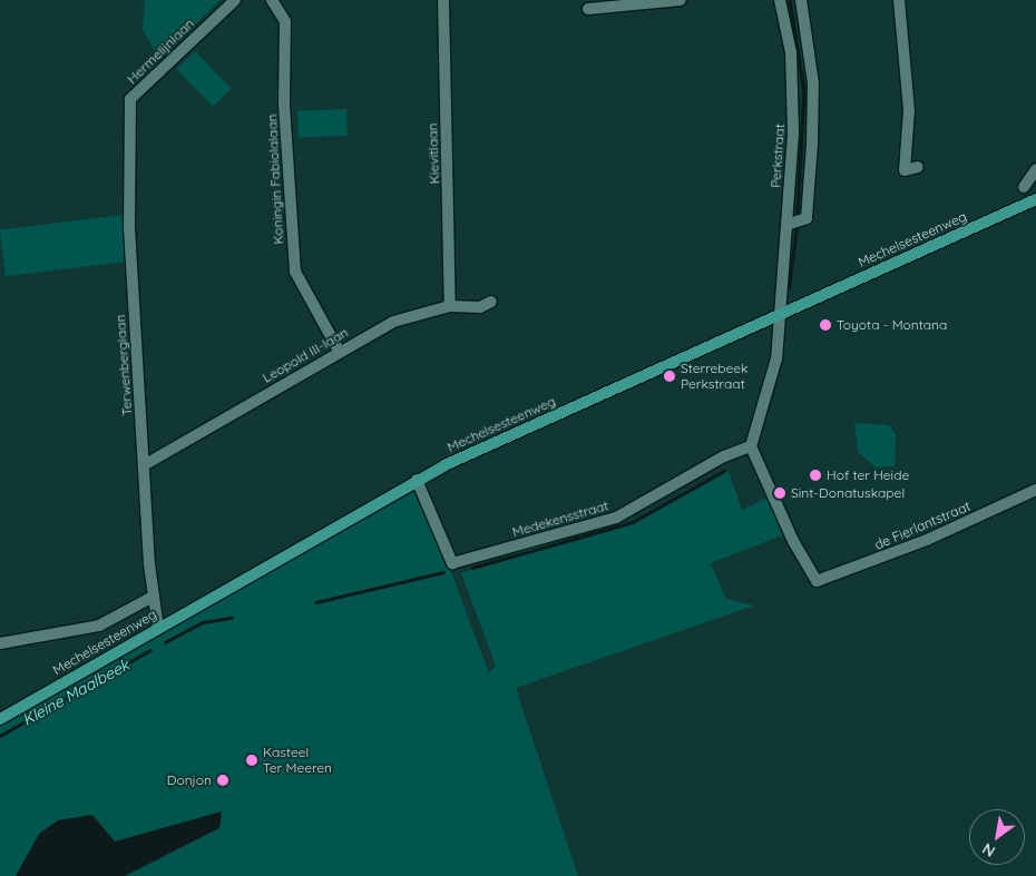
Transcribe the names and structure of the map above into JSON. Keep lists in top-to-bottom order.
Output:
{
  "streets": {
    "main road": ["Mechelsesteenweg"],
    "street": [
      "Hermelijnlaan",
      "Kievitlaan",
      "Perkstraat",
      "Koningin Fabiolalaan",
      "Leopold III-laan",
      "Terwenberglaan",
      "Medekensstraat",
      "de Fierlantstraat"
    ]
  },
  "crossings": [
    ["Hermelijnlaan", "Terwenberglaan"],
    ["Kievitlaan", "Leopold III-laan"],
    ["Perkstraat", "Mechelsesteenweg"],
    ["Perkstraat", "Medekensstraat"],
    ["Perkstraat", "de Fierlantstraat"],
    ["Koningin Fabiolalaan", "Leopold III-laan"],
    ["Mechelsesteenweg", "Terwenberglaan"],
    ["Mechelsesteenweg", "Medekensstraat"],
    ["Leopold III-laan", "Terwenberglaan"],
    ["Medekensstraat", "de Fierlantstraat"]
  ],
  "water": ["Kleine Maalbeek"],
  "places": [
    "Toyota - Montana",
    "Sterrebeek Perkstraat",
    "Hof ter Heide",
    "Sint-Donatuskapel",
    "Kasteel Ter Meeren",
    "Donjon"
  ],
  "north": "bottom left"
}
